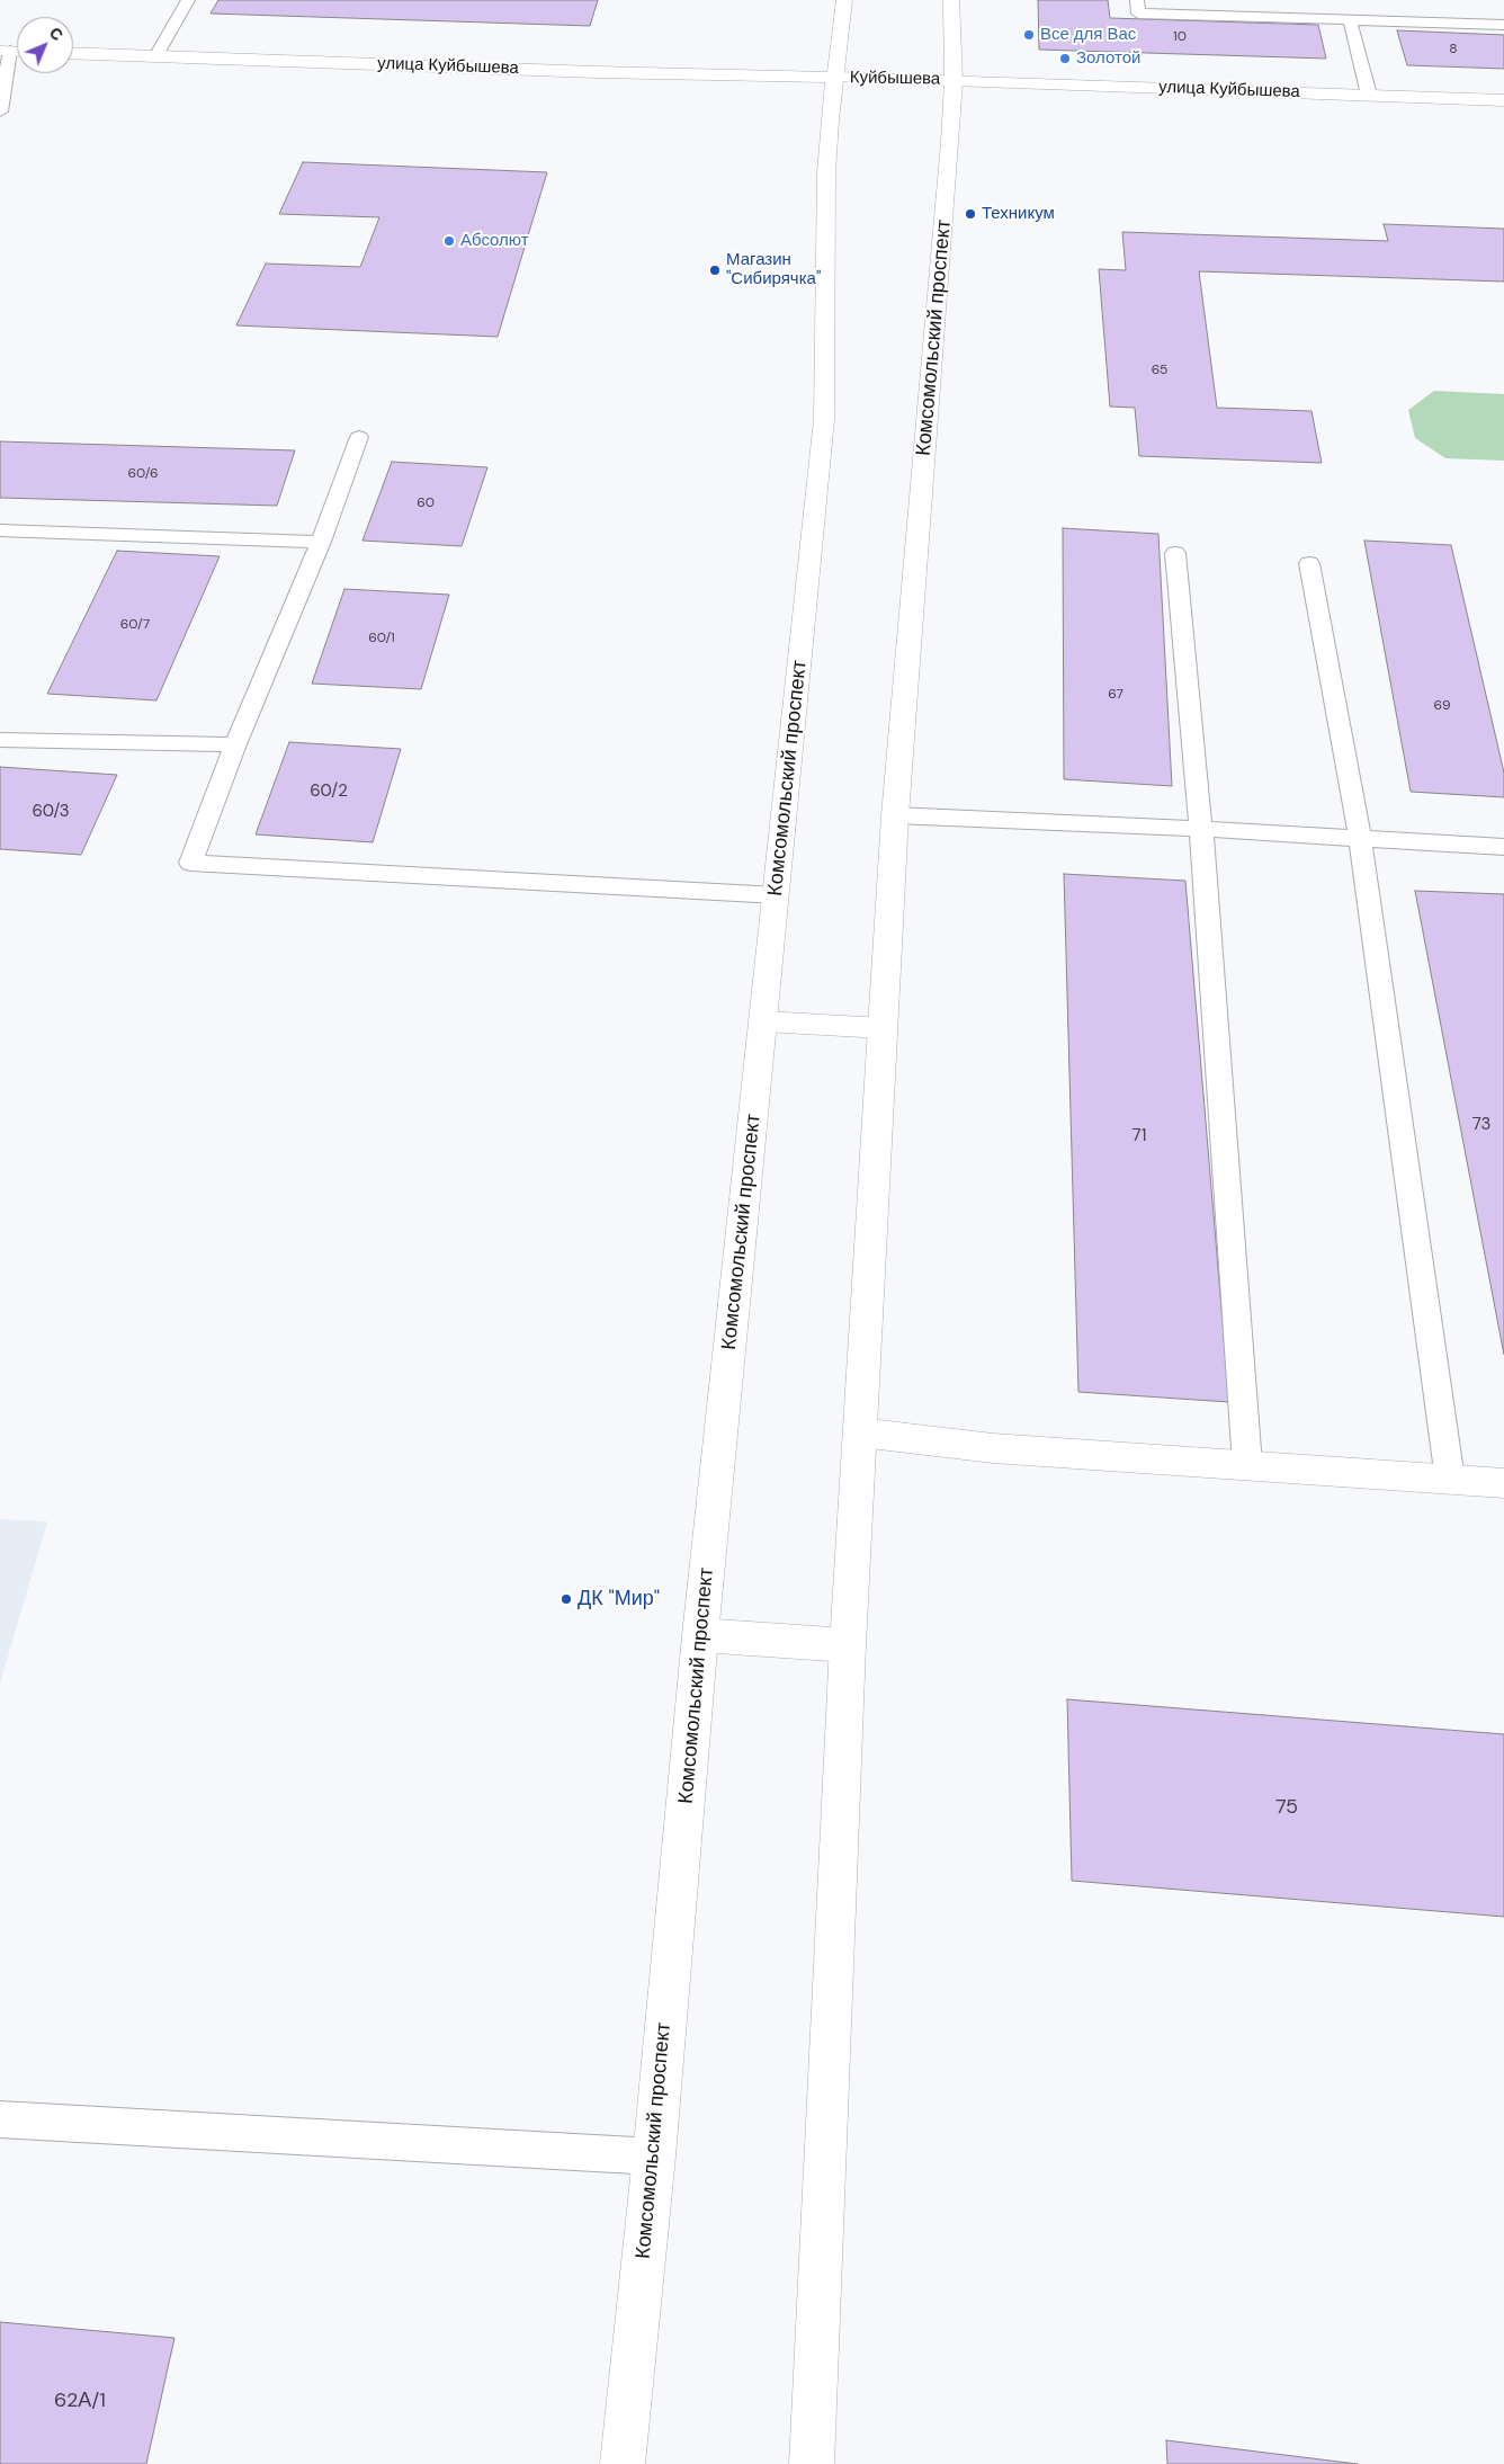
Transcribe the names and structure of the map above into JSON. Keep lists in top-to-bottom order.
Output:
{
  "streets": {
    "main road": ["улица Куйбышева", "Куйбышева", "Комсомольский проспект"]
  },
  "crossings": [
    ["улица Куйбышева", "Куйбышева"],
    ["улица Куйбышева", "Комсомольский проспект"],
    ["Куйбышева", "Комсомольский проспект"]
  ],
  "places": [
    "Все для Вас",
    "Золотой",
    "Техникум",
    "Абсолют",
    "Магазин \"Сибирячка\"",
    "ДК \"Мир\""
  ],
  "house_numbers": [
    "10",
    "8",
    "65",
    "60/6",
    "60",
    "60/7",
    "60/1",
    "67",
    "69",
    "60/2",
    "60/3",
    "73",
    "71",
    "75",
    "62А/1"
  ],
  "north": "top right"
}
